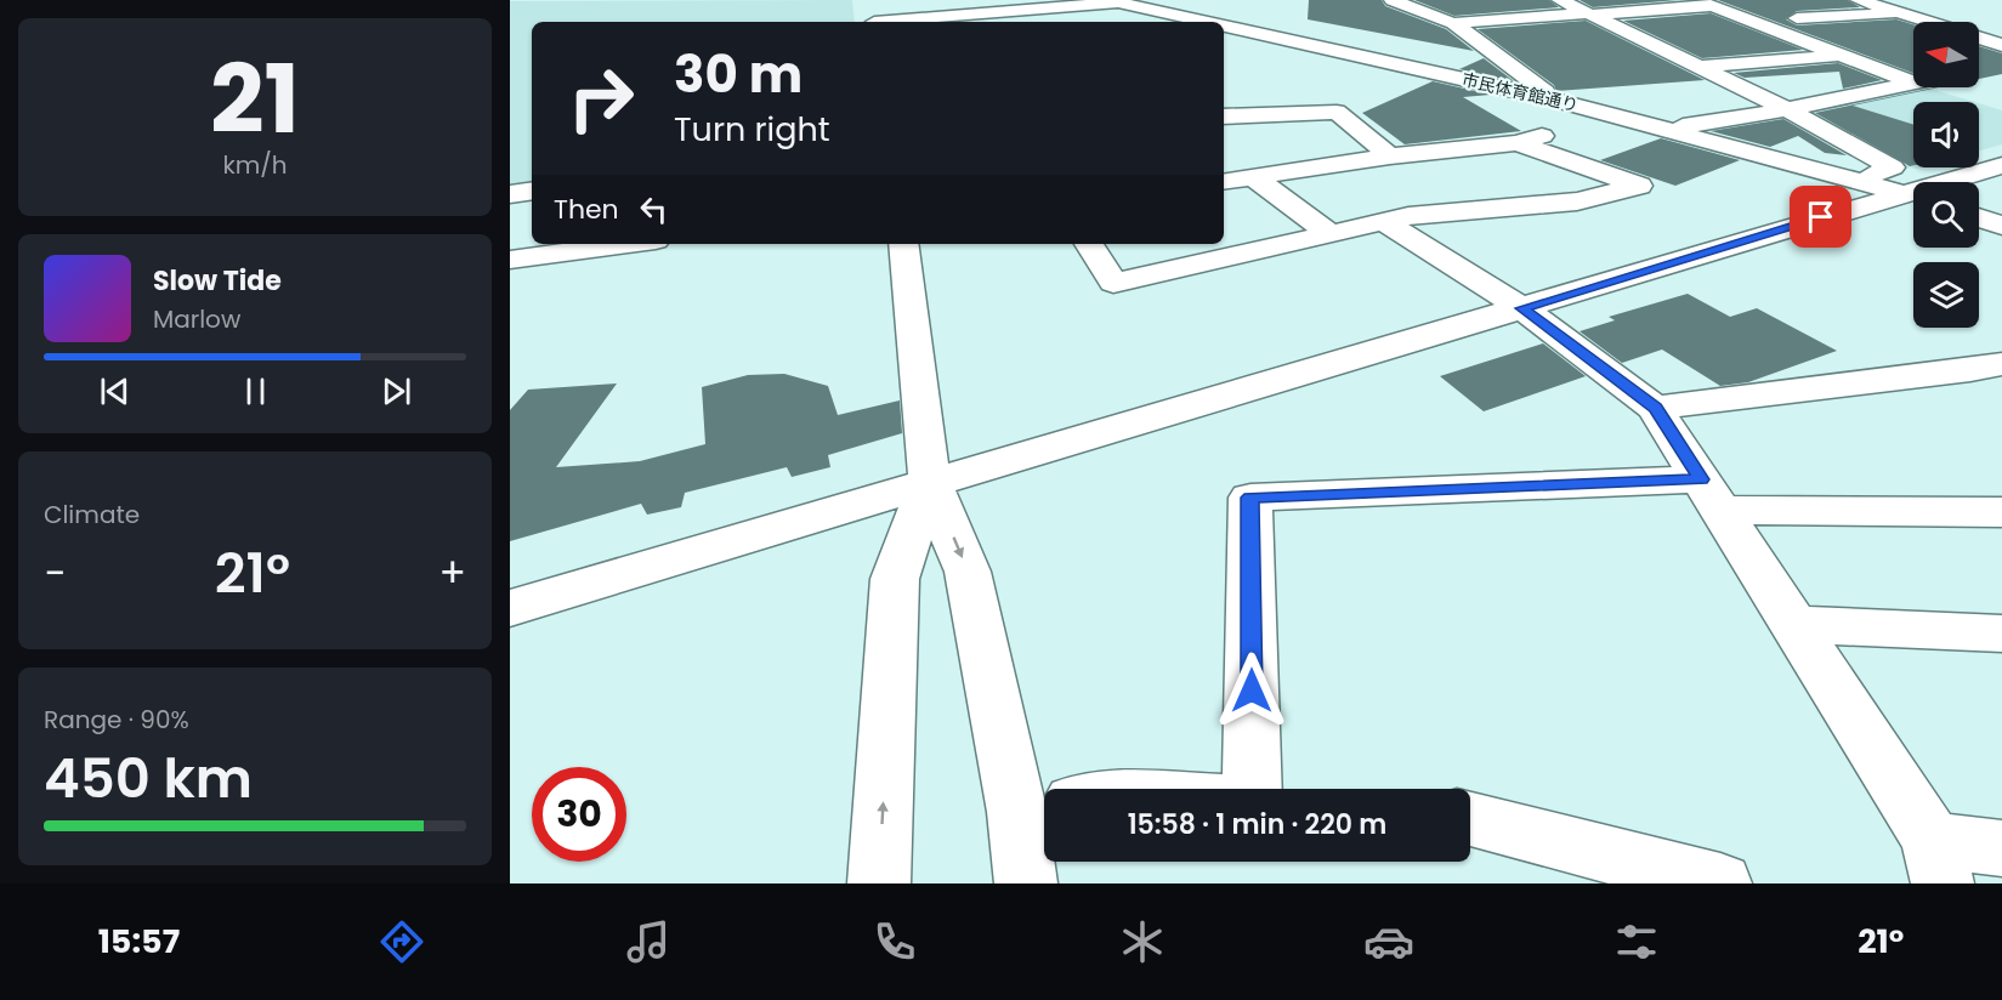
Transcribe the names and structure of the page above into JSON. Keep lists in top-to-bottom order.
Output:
{
  "streets": {
    "street": ["市民体育館通り"]
  },
  "north": "left",
  "page": {
    "tile": [
      ["21", "km/h"],
      "Climate",
      ["Range · 90%", "450 km"]
    ],
    "turn": ["30 m", "Turn right"],
    "then": "Then",
    "song": ["Slow Tide", "Marlow"],
    "heat": ["−", "21°", "+"],
    "limit": "30",
    "trip": "15:58 · 1 min · 220 m",
    "tabs": ["15:57", "21°"]
  }
}
